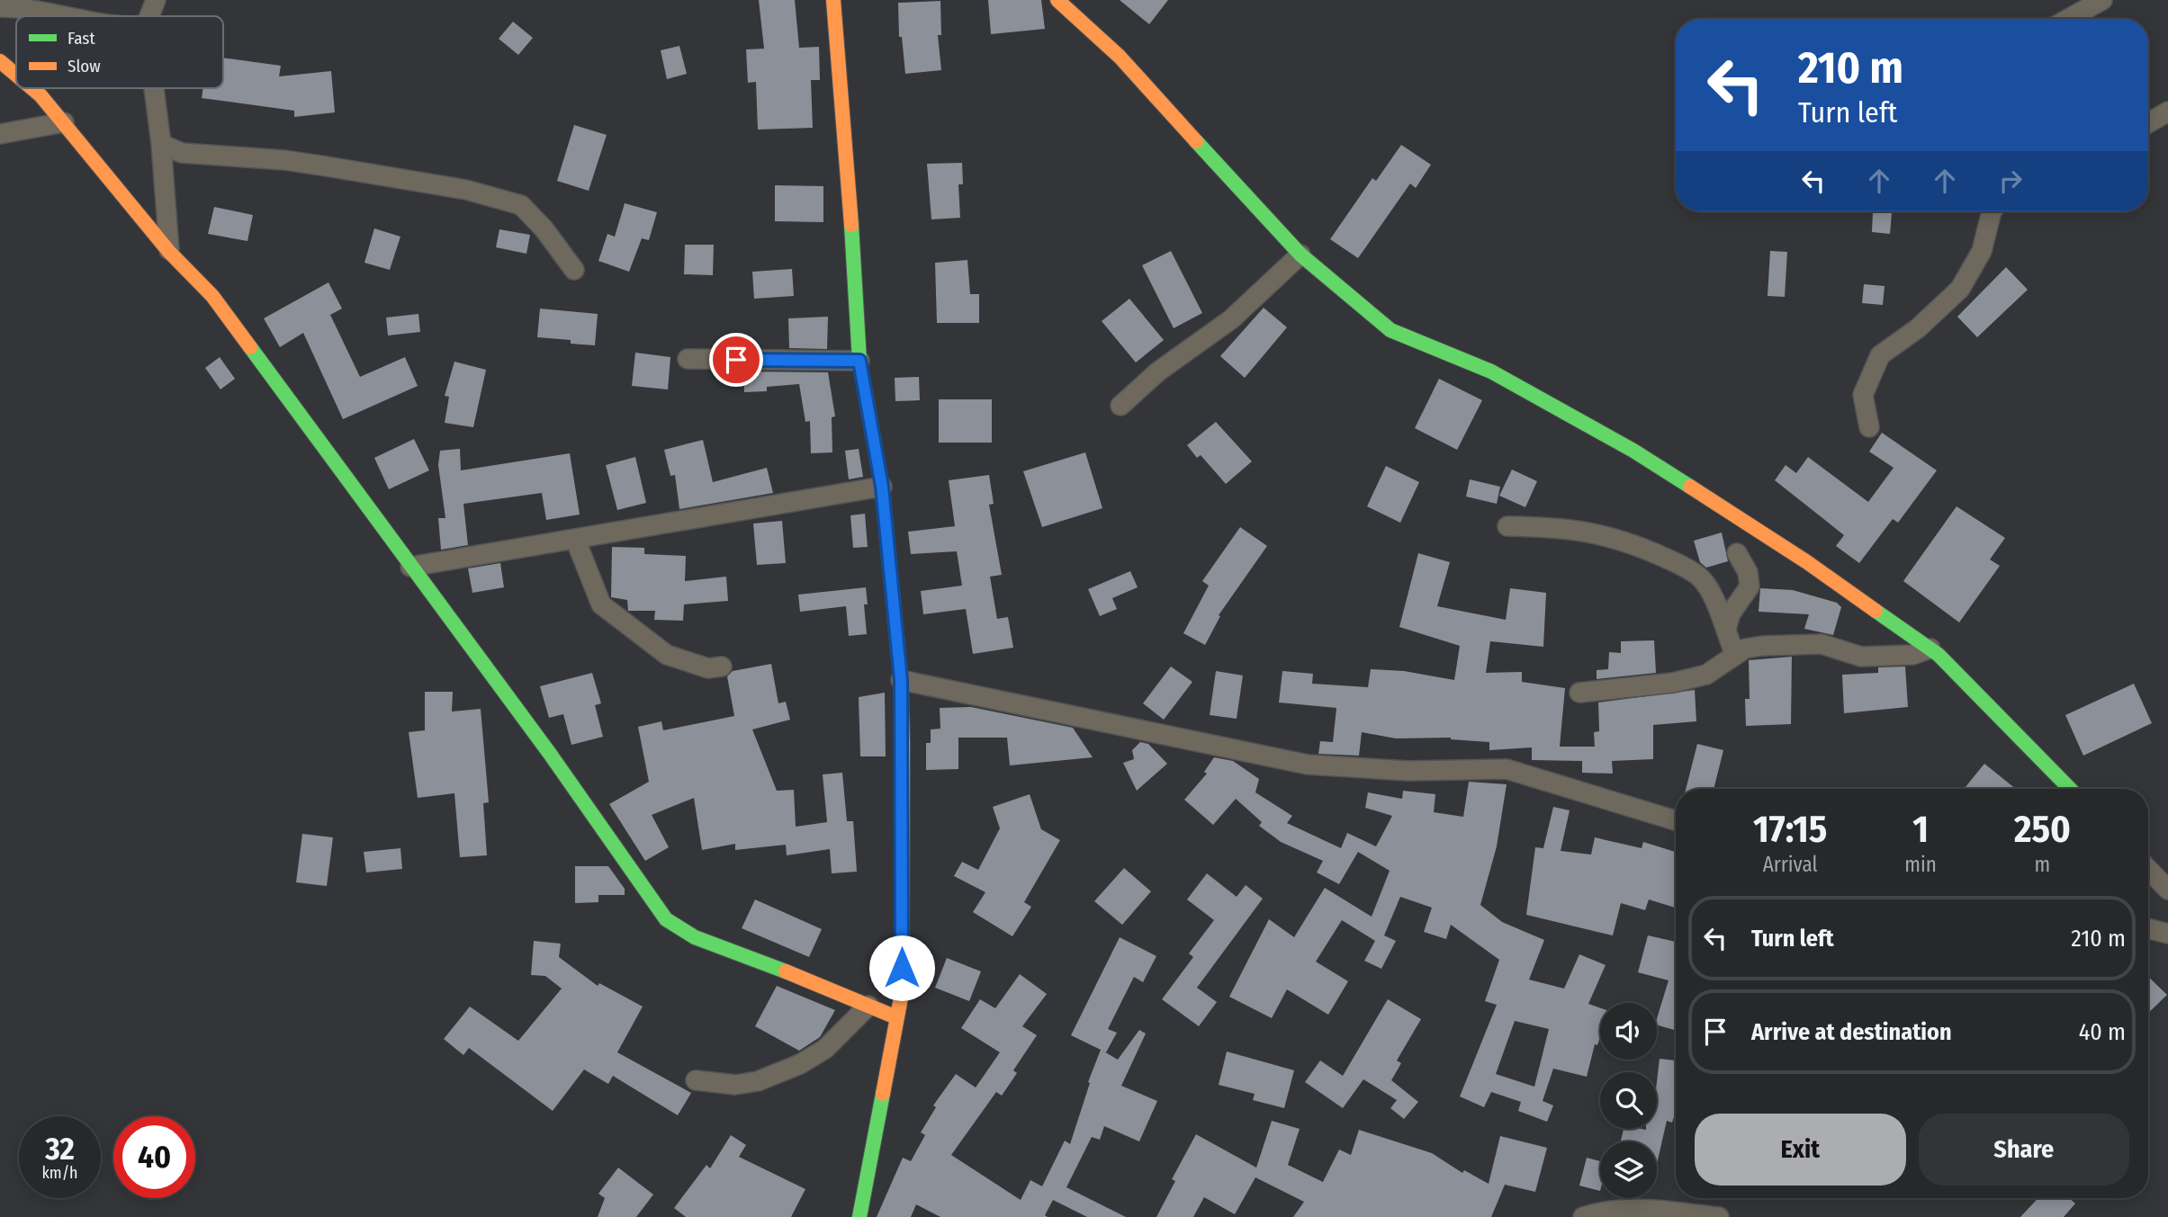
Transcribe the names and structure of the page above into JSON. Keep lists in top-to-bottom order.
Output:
{
  "legend": ["Fast", "Slow"],
  "page": {
    "turn": ["210 m", "Turn left"],
    "eta": [
      "17:15",
      "Arrival",
      "1",
      "min",
      "250",
      "m"
    ],
    "list": [
      {
        "name": "Turn left",
        "value": "210 m"
      },
      {
        "name": "Arrive at destination",
        "value": "40 m"
      }
    ],
    "buttons": ["Exit", "Share"],
    "speed": "32 km/h",
    "limit": "40"
  }
}
